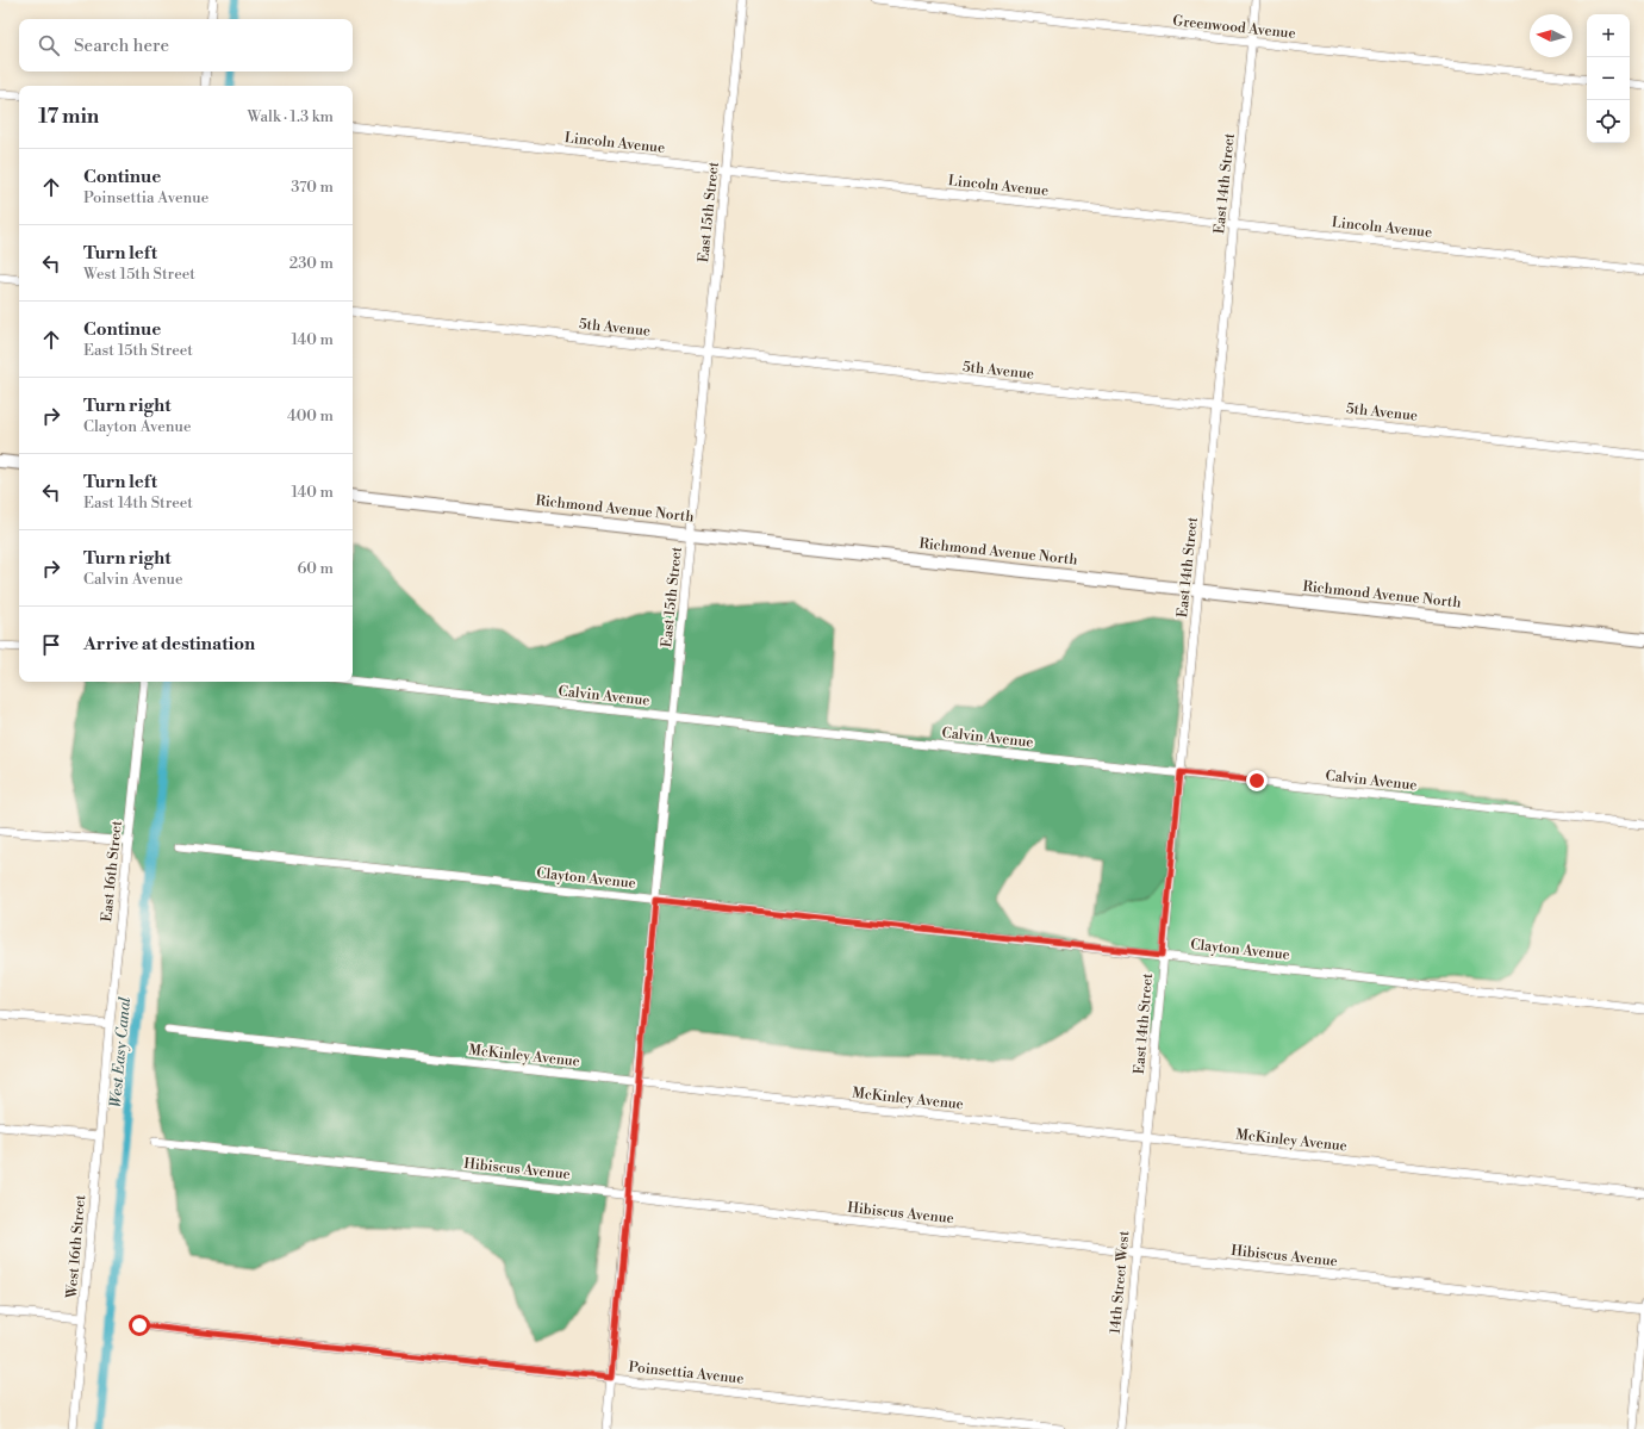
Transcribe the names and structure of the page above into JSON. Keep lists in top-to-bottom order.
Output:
{
  "streets": {
    "street": [
      "Greenwood Avenue",
      "Lincoln Avenue",
      "East 14th Street",
      "East 15th Street",
      "5th Avenue",
      "Richmond Avenue North",
      "Calvin Avenue",
      "East 16th Street",
      "Clayton Avenue",
      "McKinley Avenue",
      "Hibiscus Avenue",
      "West 16th Street",
      "14th Street West",
      "Poinsettia Avenue"
    ]
  },
  "crossings": [
    ["Greenwood Avenue", "East 14th Street"],
    ["Lincoln Avenue", "East 14th Street"],
    ["Lincoln Avenue", "East 15th Street"],
    ["East 14th Street", "5th Avenue"],
    ["East 14th Street", "Richmond Avenue North"],
    ["East 14th Street", "Calvin Avenue"],
    ["East 14th Street", "Clayton Avenue"],
    ["East 14th Street", "McKinley Avenue"],
    ["East 14th Street", "14th Street West"],
    ["East 15th Street", "5th Avenue"],
    ["East 15th Street", "Richmond Avenue North"],
    ["East 15th Street", "Calvin Avenue"],
    ["East 15th Street", "Clayton Avenue"],
    ["East 15th Street", "McKinley Avenue"],
    ["East 15th Street", "Hibiscus Avenue"],
    ["East 15th Street", "Poinsettia Avenue"],
    ["East 16th Street", "West 16th Street"],
    ["McKinley Avenue", "14th Street West"],
    ["Hibiscus Avenue", "14th Street West"]
  ],
  "water": ["West Easy Canal"],
  "north": "left",
  "page": {
    "map_buttons": ["+", "−"],
    "search": "Search here",
    "heading": ["17 min", "Walk · 1.3 km"],
    "list": [
      ["Continue", "Poinsettia Avenue", "370 m"],
      ["Turn left", "West 15th Street", "230 m"],
      ["Continue", "East 15th Street", "140 m"],
      ["Turn right", "Clayton Avenue", "400 m"],
      ["Turn left", "East 14th Street", "140 m"],
      ["Turn right", "Calvin Avenue", "60 m"],
      "Arrive at destination"
    ]
  }
}
